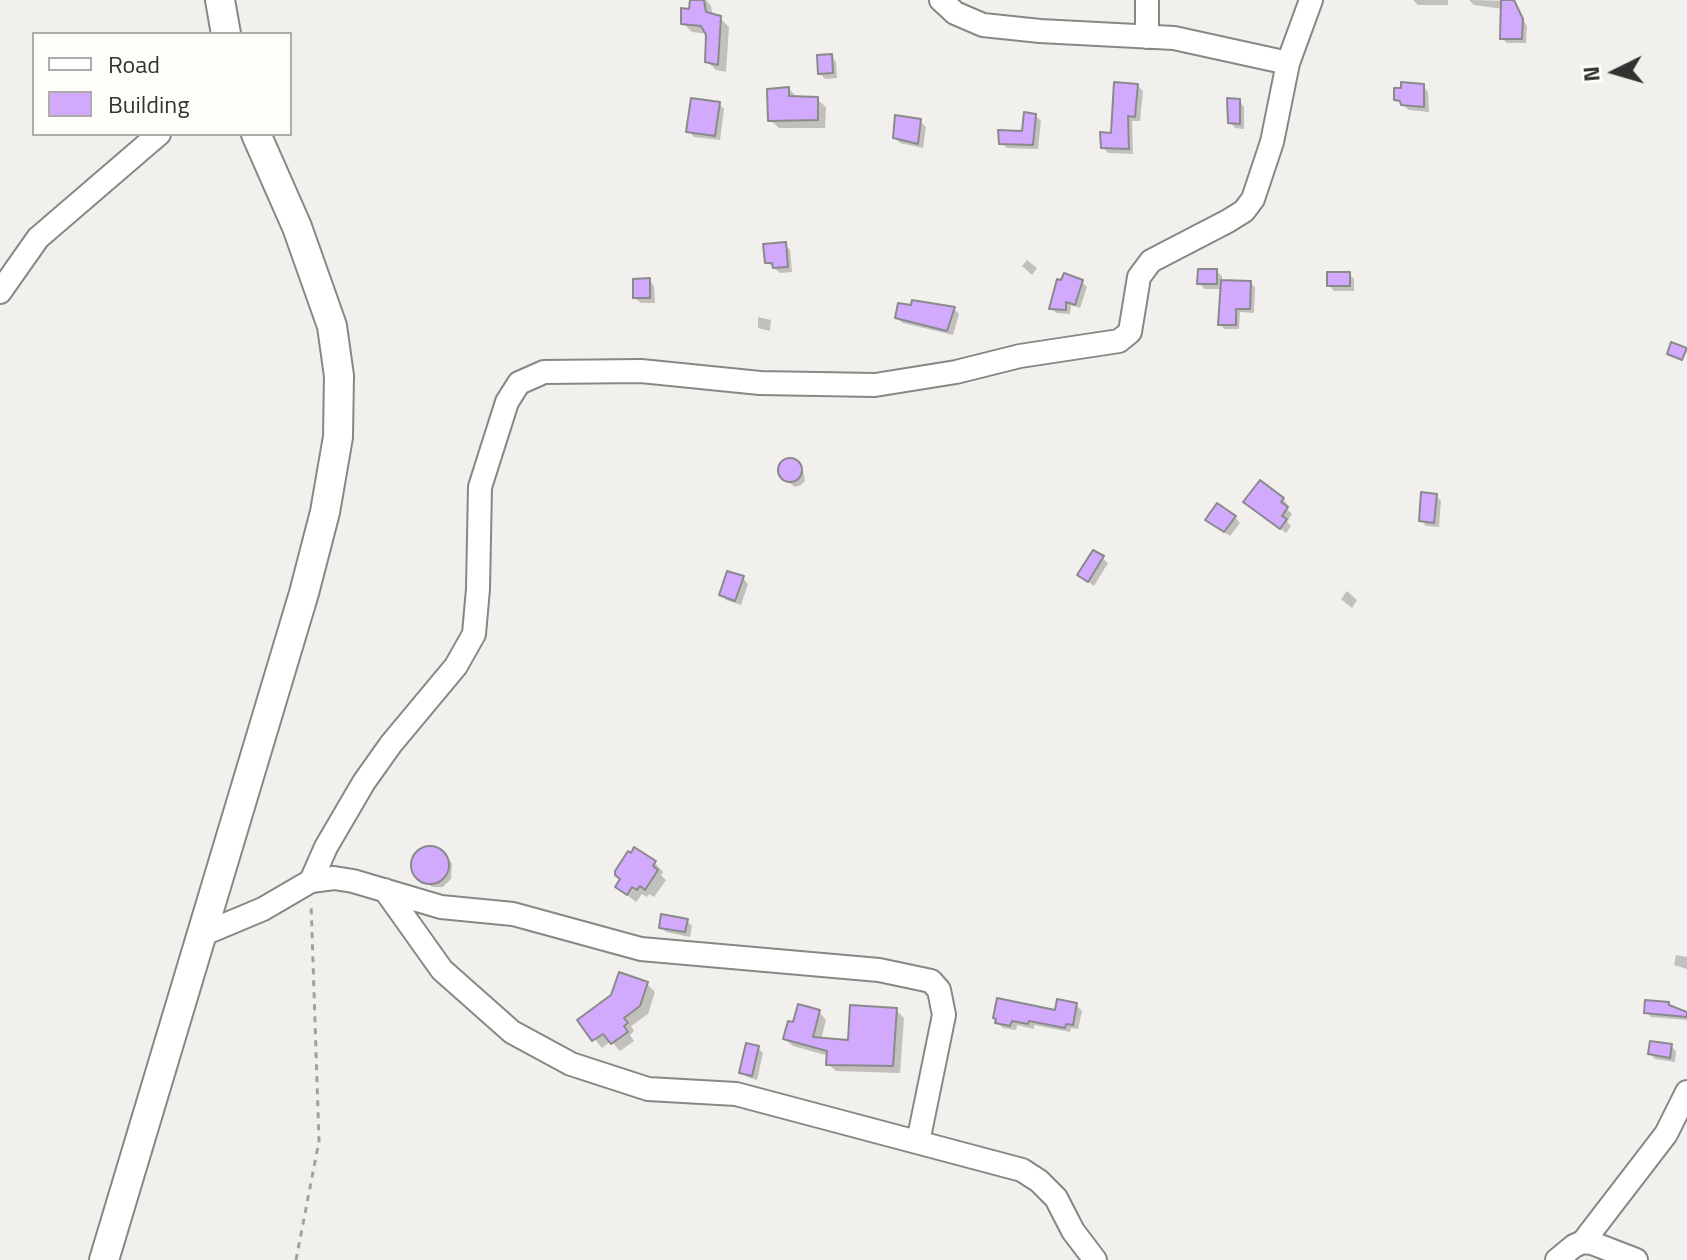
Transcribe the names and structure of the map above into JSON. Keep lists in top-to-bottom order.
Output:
{
  "legend": ["Road", "Building"],
  "north": "left"
}
